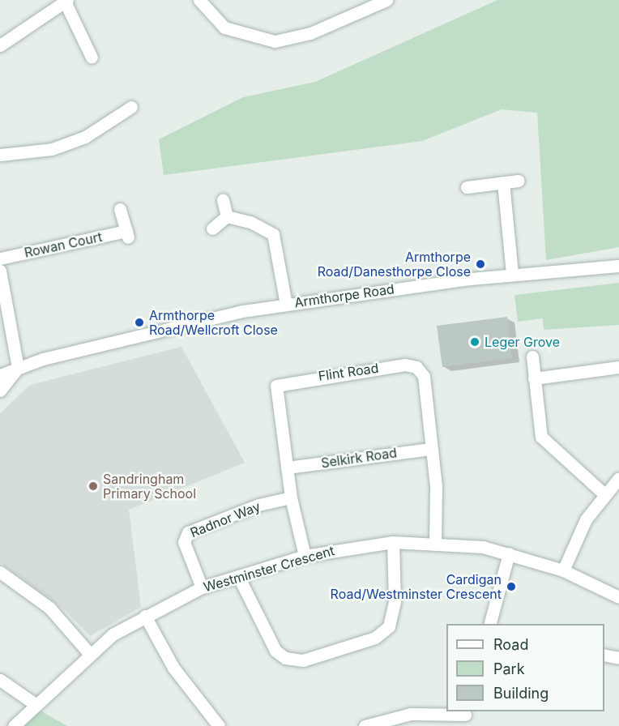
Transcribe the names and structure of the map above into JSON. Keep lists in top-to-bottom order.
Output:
{
  "streets": {
    "street": [
      "Rowan Court",
      "Armthorpe Road",
      "Flint Road",
      "Selkirk Road",
      "Radnor Way",
      "Westminster Crescent"
    ]
  },
  "crossings": [
    ["Flint Road", "Selkirk Road"],
    ["Flint Road", "Radnor Way"],
    ["Flint Road", "Westminster Crescent"],
    ["Radnor Way", "Westminster Crescent"]
  ],
  "places": [
    "Armthorpe Road/Danesthorpe Close",
    "Armthorpe Road/Wellcroft Close",
    "Leger Grove",
    "Sandringham Primary School",
    "Cardigan Road/Westminster Crescent"
  ],
  "legend": ["Road", "Park", "Building"]
}
